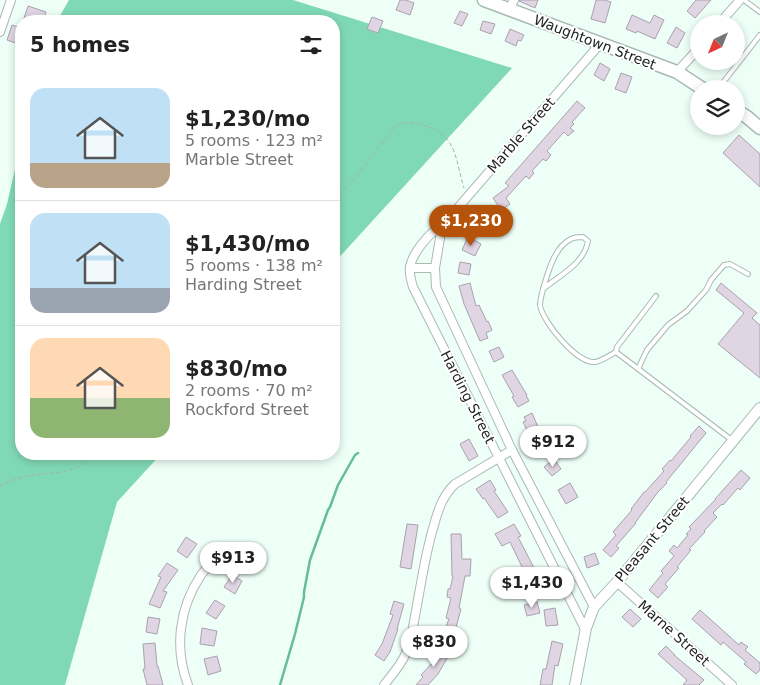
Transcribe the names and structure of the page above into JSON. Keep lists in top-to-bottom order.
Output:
{
  "streets": {
    "main road": ["Waughtown Street"],
    "street": [
      "Marble Street",
      "Harding Street",
      "Pleasant Street",
      "Marne Street"
    ]
  },
  "crossings": [
    ["Waughtown Street", "Marble Street"],
    ["Marble Street", "Harding Street"],
    ["Harding Street", "Pleasant Street"],
    ["Pleasant Street", "Marne Street"]
  ],
  "north": "bottom left",
  "page": {
    "heading": "5 homes",
    "list": [
      {
        "name": "$1,230/mo",
        "note": "5 rooms · 123 m² · Marble Street"
      },
      {
        "name": "$1,430/mo",
        "note": "5 rooms · 138 m² · Harding Street"
      },
      {
        "name": "$830/mo",
        "note": "2 rooms · 70 m² · Rockford Street"
      }
    ],
    "price": [
      "$1,230",
      "$912",
      "$913",
      "$1,430",
      "$830"
    ]
  }
}
